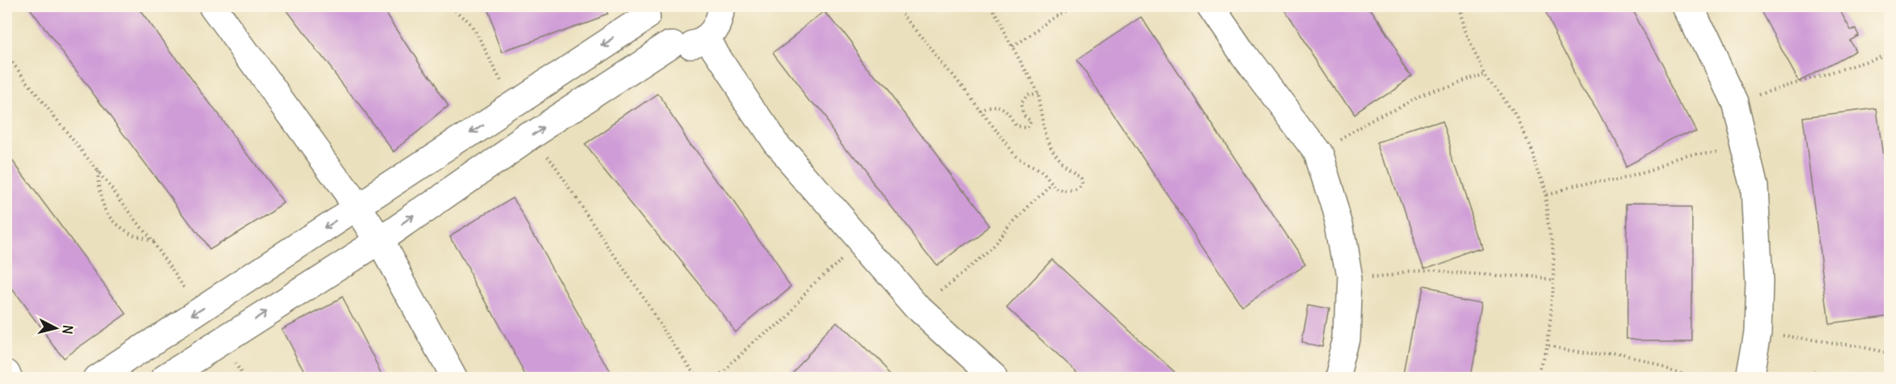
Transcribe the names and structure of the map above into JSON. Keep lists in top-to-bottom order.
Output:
{
  "north": "right"
}
